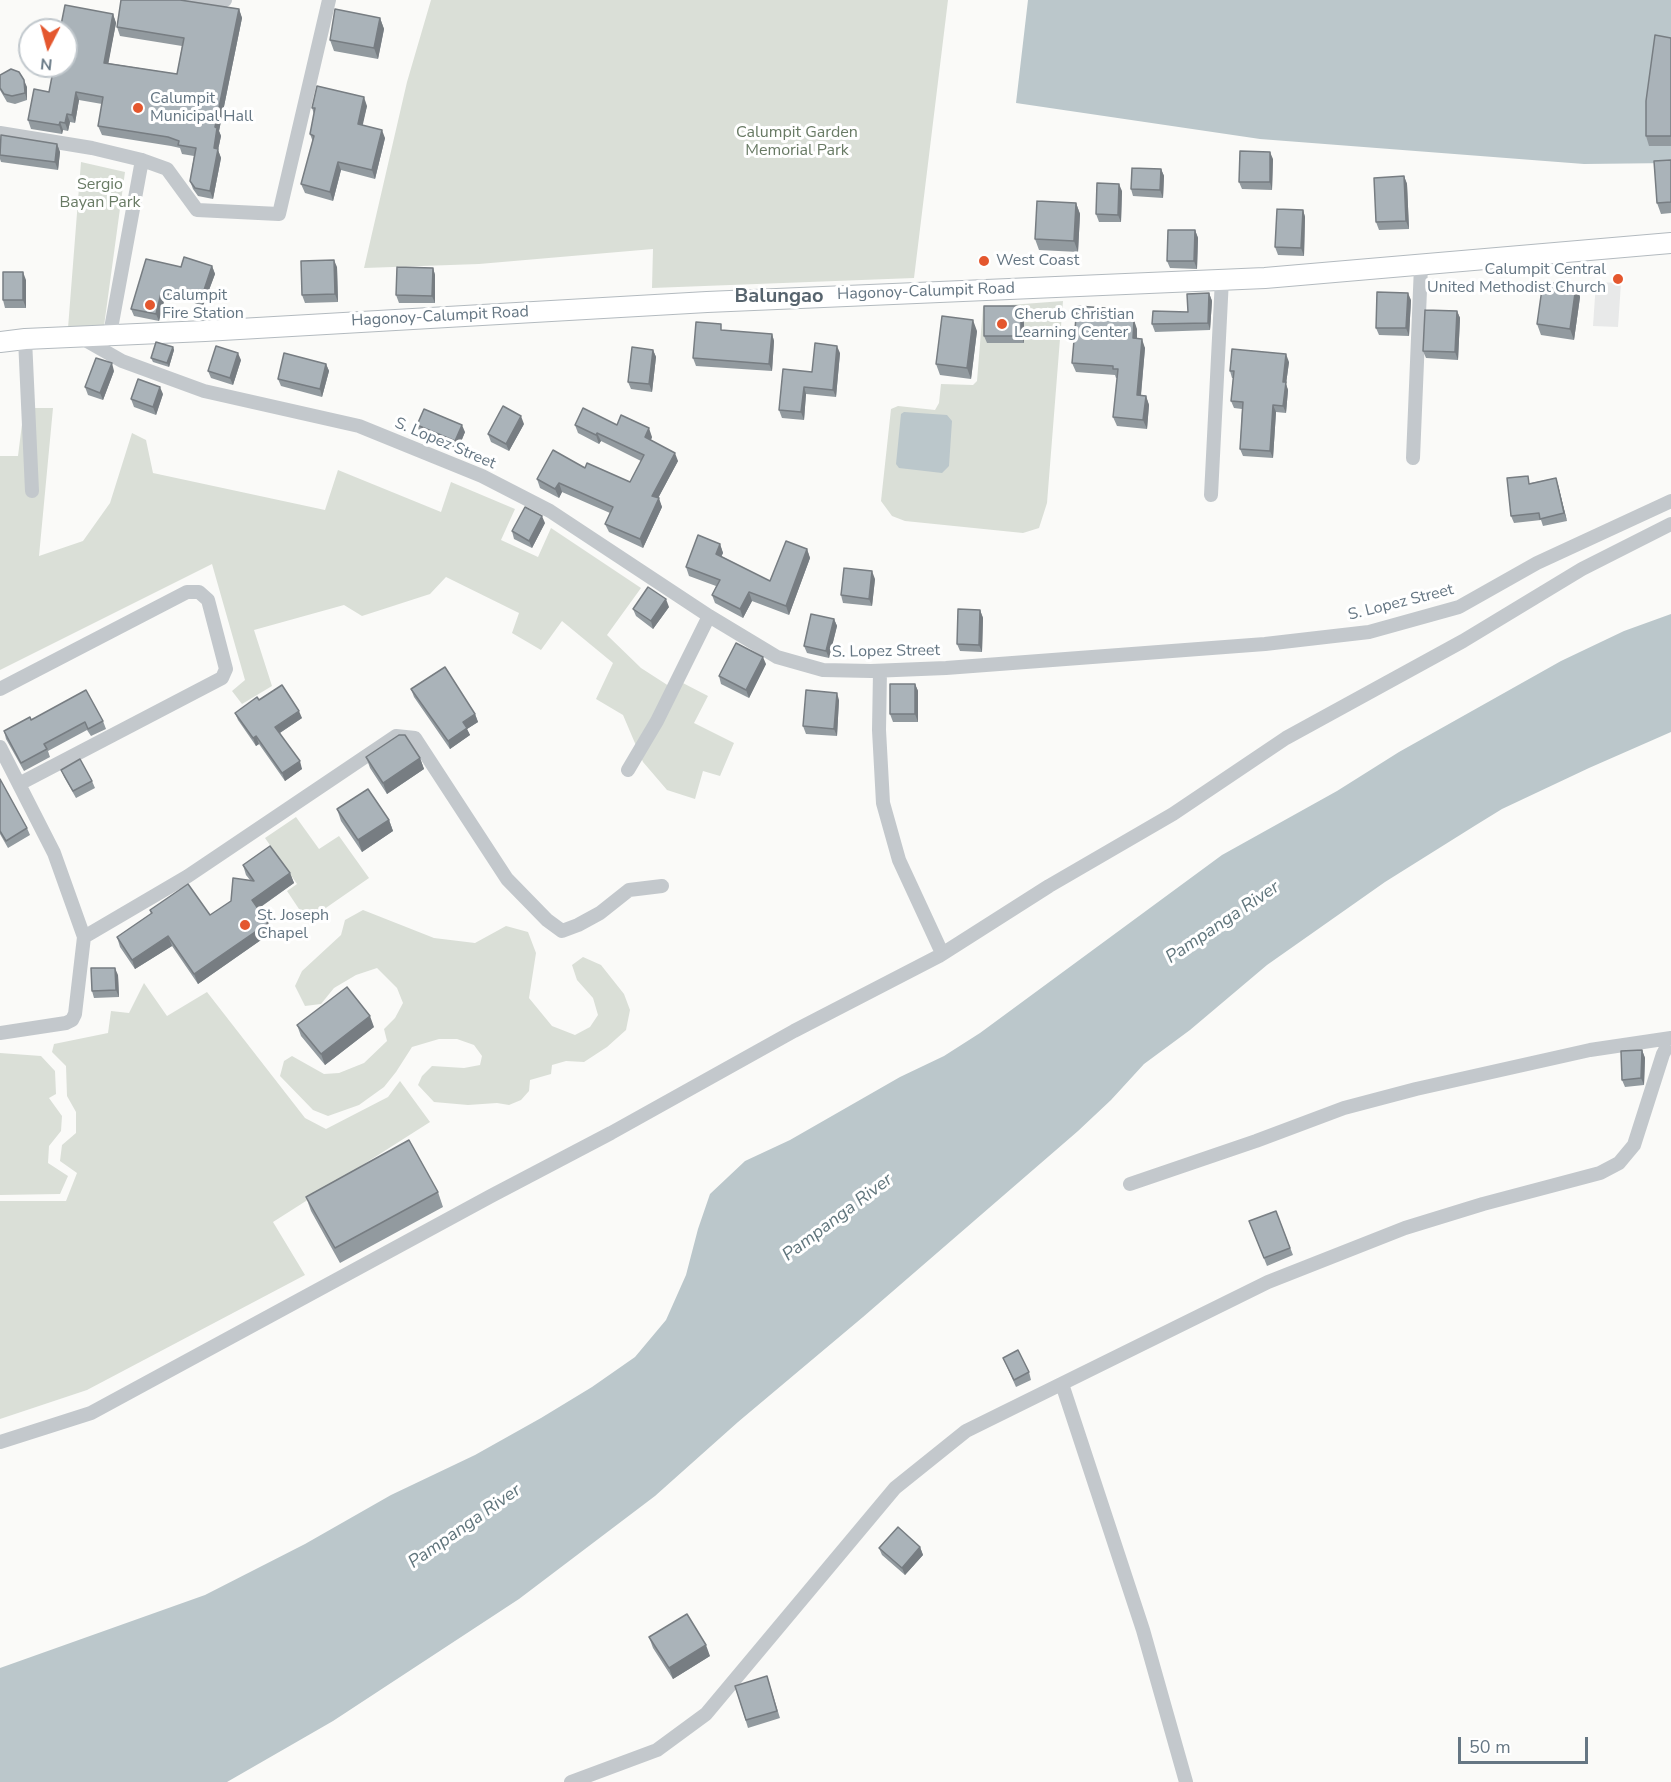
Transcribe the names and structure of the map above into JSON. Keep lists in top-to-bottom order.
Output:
{
  "streets": {
    "main road": ["Hagonoy-Calumpit Road"],
    "street": ["S. Lopez Street"]
  },
  "crossings": [
    ["Hagonoy-Calumpit Road", "S. Lopez Street"]
  ],
  "districts": ["Balungao"],
  "water": ["Pampanga River"],
  "parks": ["Calumpit Garden Memorial Park", "Sergio Bayan Park"],
  "places": [
    "Calumpit Municipal Hall",
    "West Coast",
    "Calumpit Central United Methodist Church",
    "Calumpit Fire Station",
    "Cherub Christian Learning Center",
    "St. Joseph Chapel"
  ],
  "scale_bar": "50 m",
  "north": "bottom"
}
